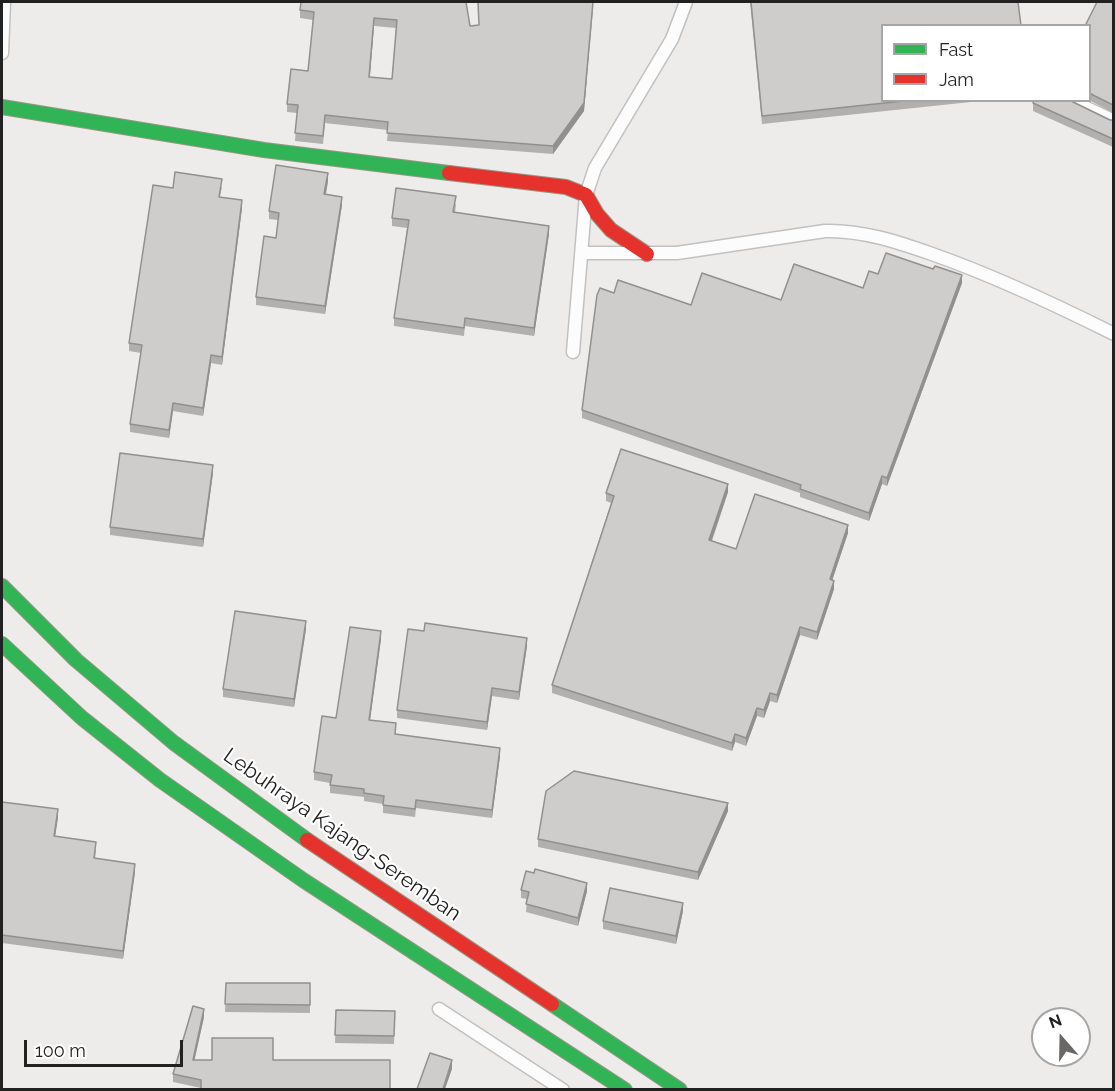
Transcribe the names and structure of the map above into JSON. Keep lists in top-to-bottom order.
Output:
{
  "streets": {
    "main road": ["Lebuhraya Kajang-Seremban"]
  },
  "legend": ["Fast", "Jam"],
  "scale_bar": "100 m",
  "north": "top"
}
